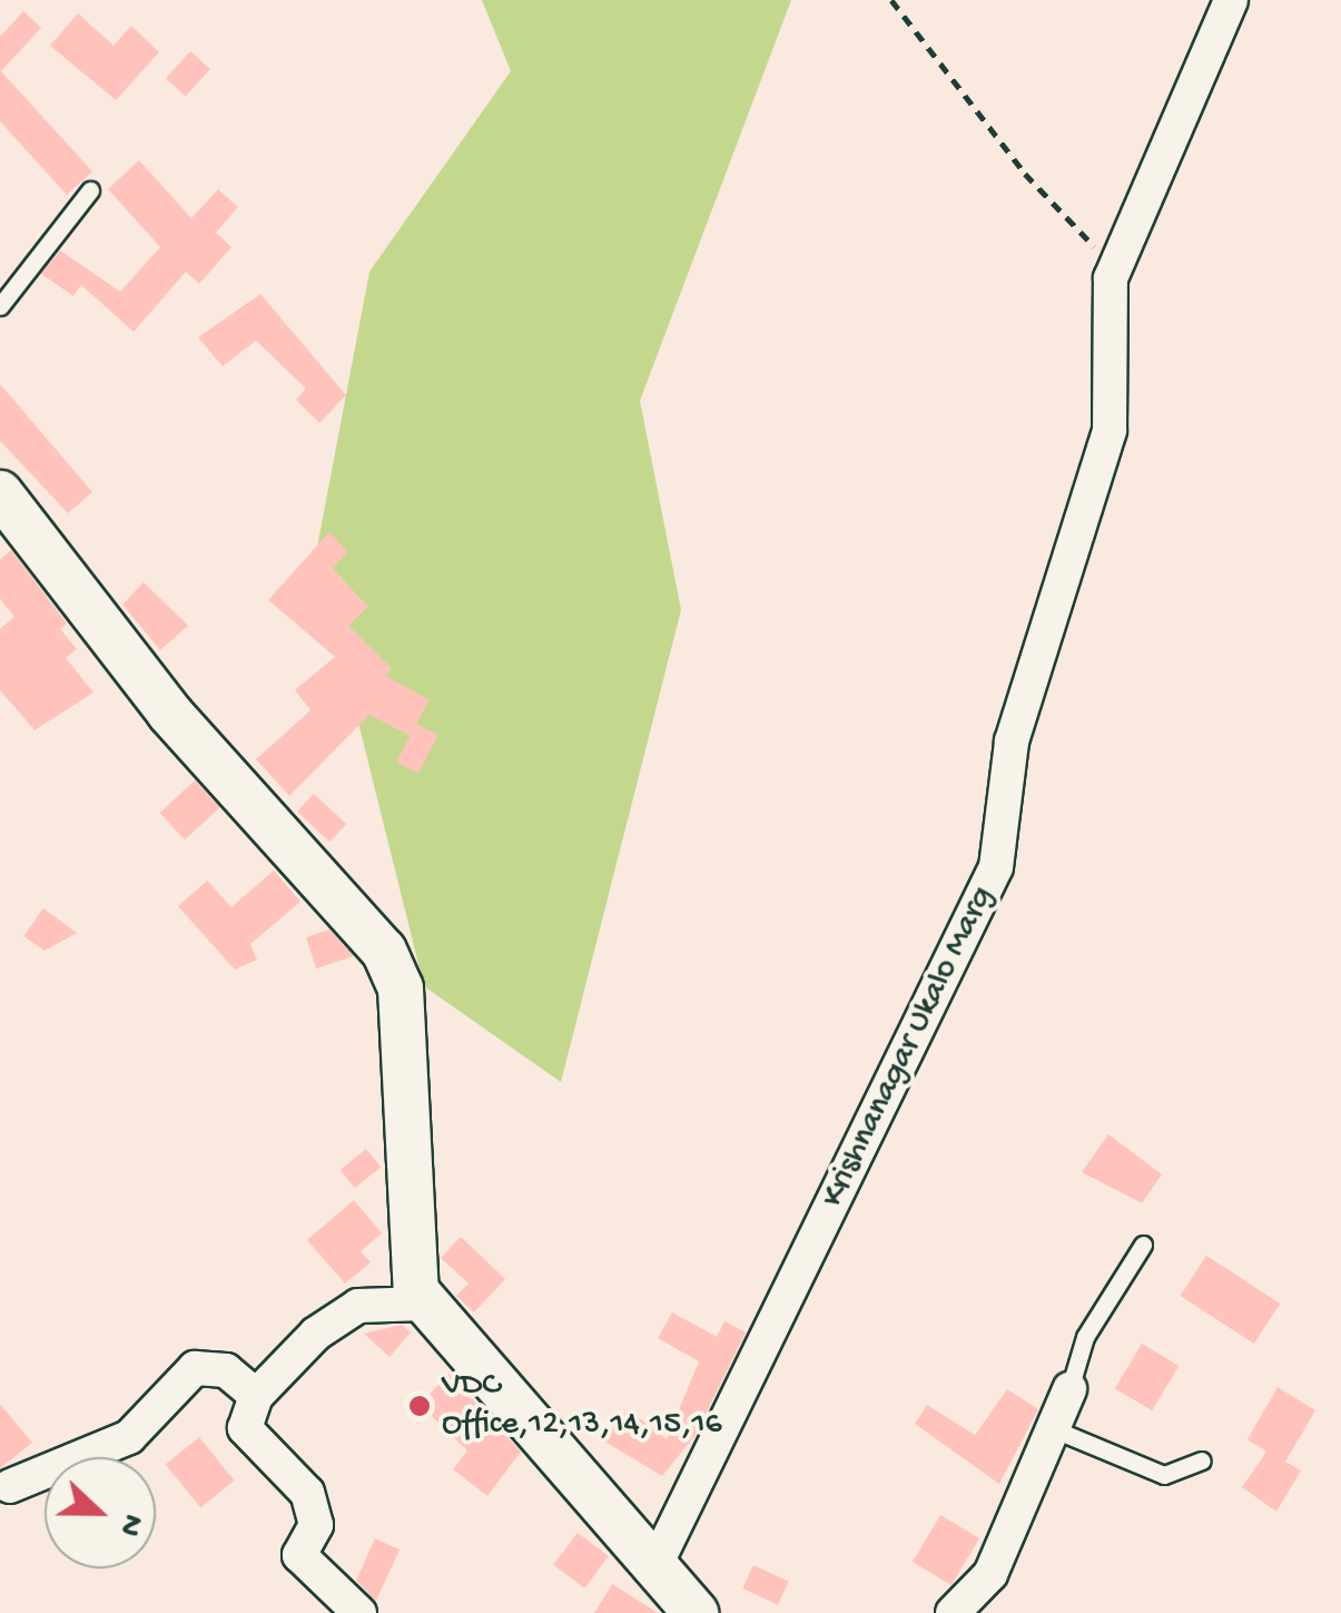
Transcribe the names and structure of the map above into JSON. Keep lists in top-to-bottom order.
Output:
{
  "streets": {
    "street": ["Krishnanagar Ukalo Marg"]
  },
  "places": ["VDC Office,12,13,14,15,16"],
  "north": "right"
}
